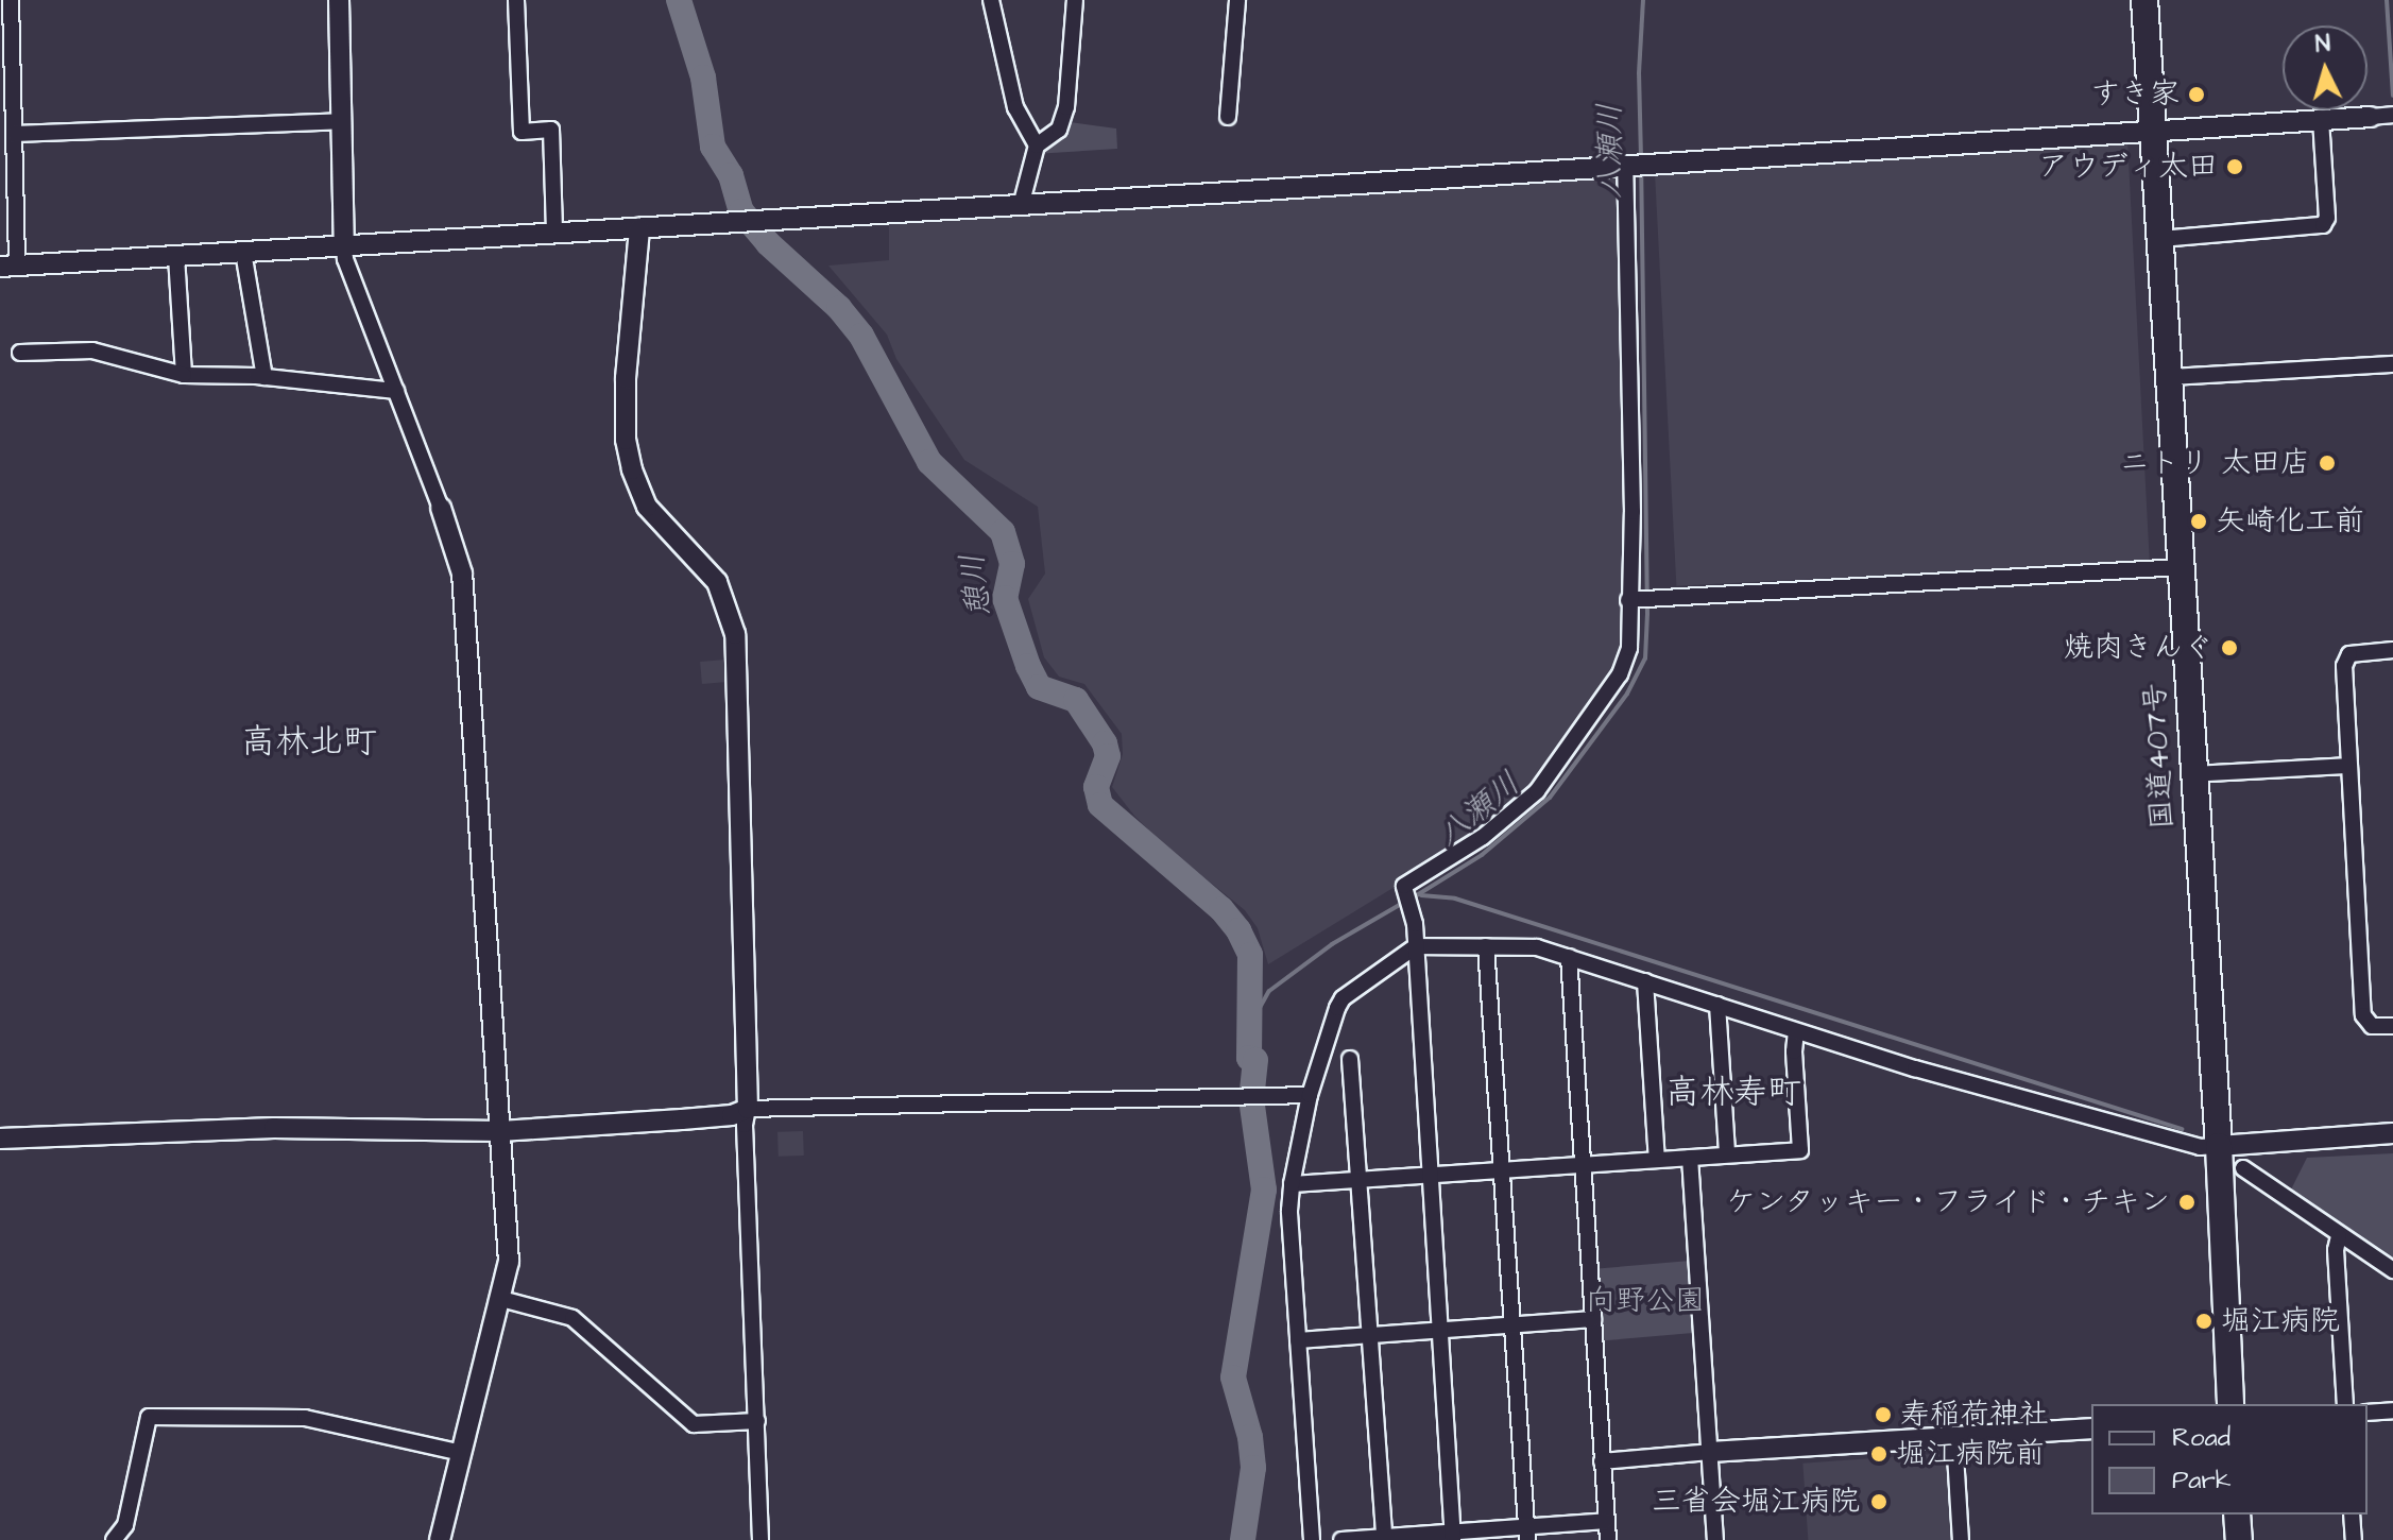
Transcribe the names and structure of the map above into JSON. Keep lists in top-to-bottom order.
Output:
{
  "streets": {
    "highway": ["国道407号"]
  },
  "districts": ["高林北町", "高林寿町"],
  "water": ["八瀬川", "憩川"],
  "parks": ["向野公園"],
  "places": [
    "すき家",
    "アウディ太田",
    "ニトリ 太田店",
    "矢崎化工前",
    "焼肉きんぐ",
    "ケンタッキー・フライド・チキン",
    "堀江病院",
    "寿稲荷神社",
    "堀江病院前",
    "三省会堀江病院"
  ],
  "legend": ["Road", "Park"],
  "north": "top"
}
